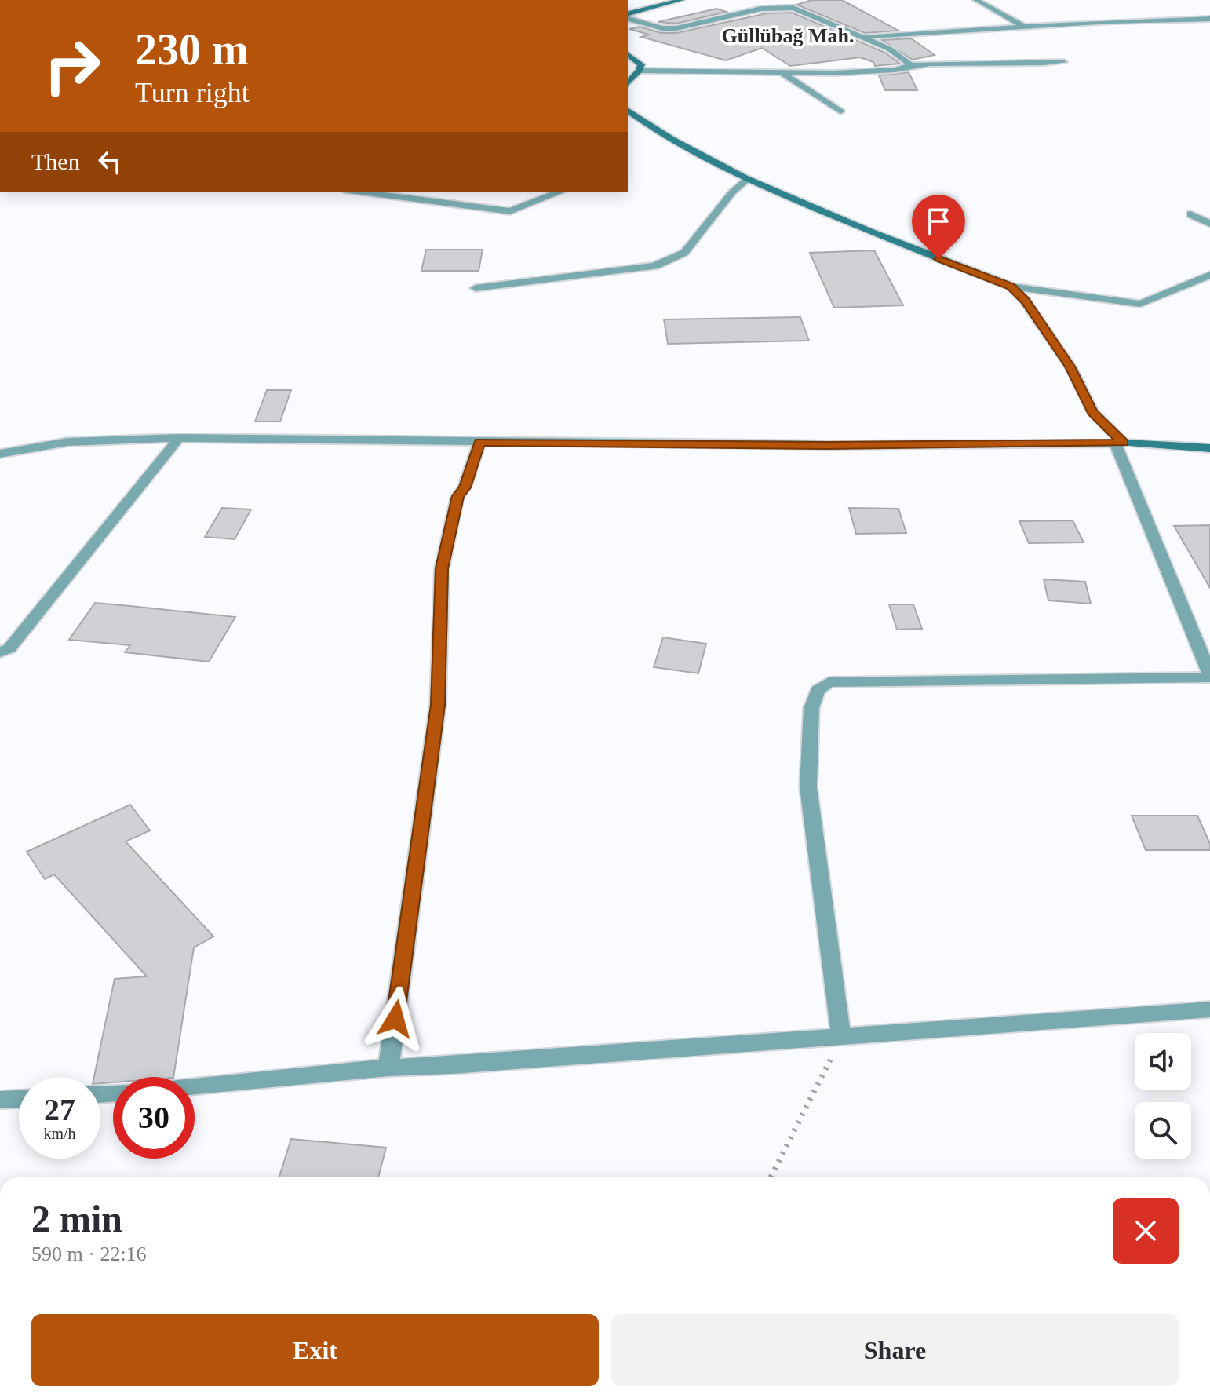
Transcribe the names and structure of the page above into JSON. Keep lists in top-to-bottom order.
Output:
{
  "districts": ["Güllübağ Mah."],
  "page": {
    "turn": ["230 m", "Turn right"],
    "then": "Then",
    "speed": "27 km/h",
    "limit": "30",
    "heading": ["2 min", "590 m · 22:16"],
    "buttons": ["Exit", "Share"]
  }
}
